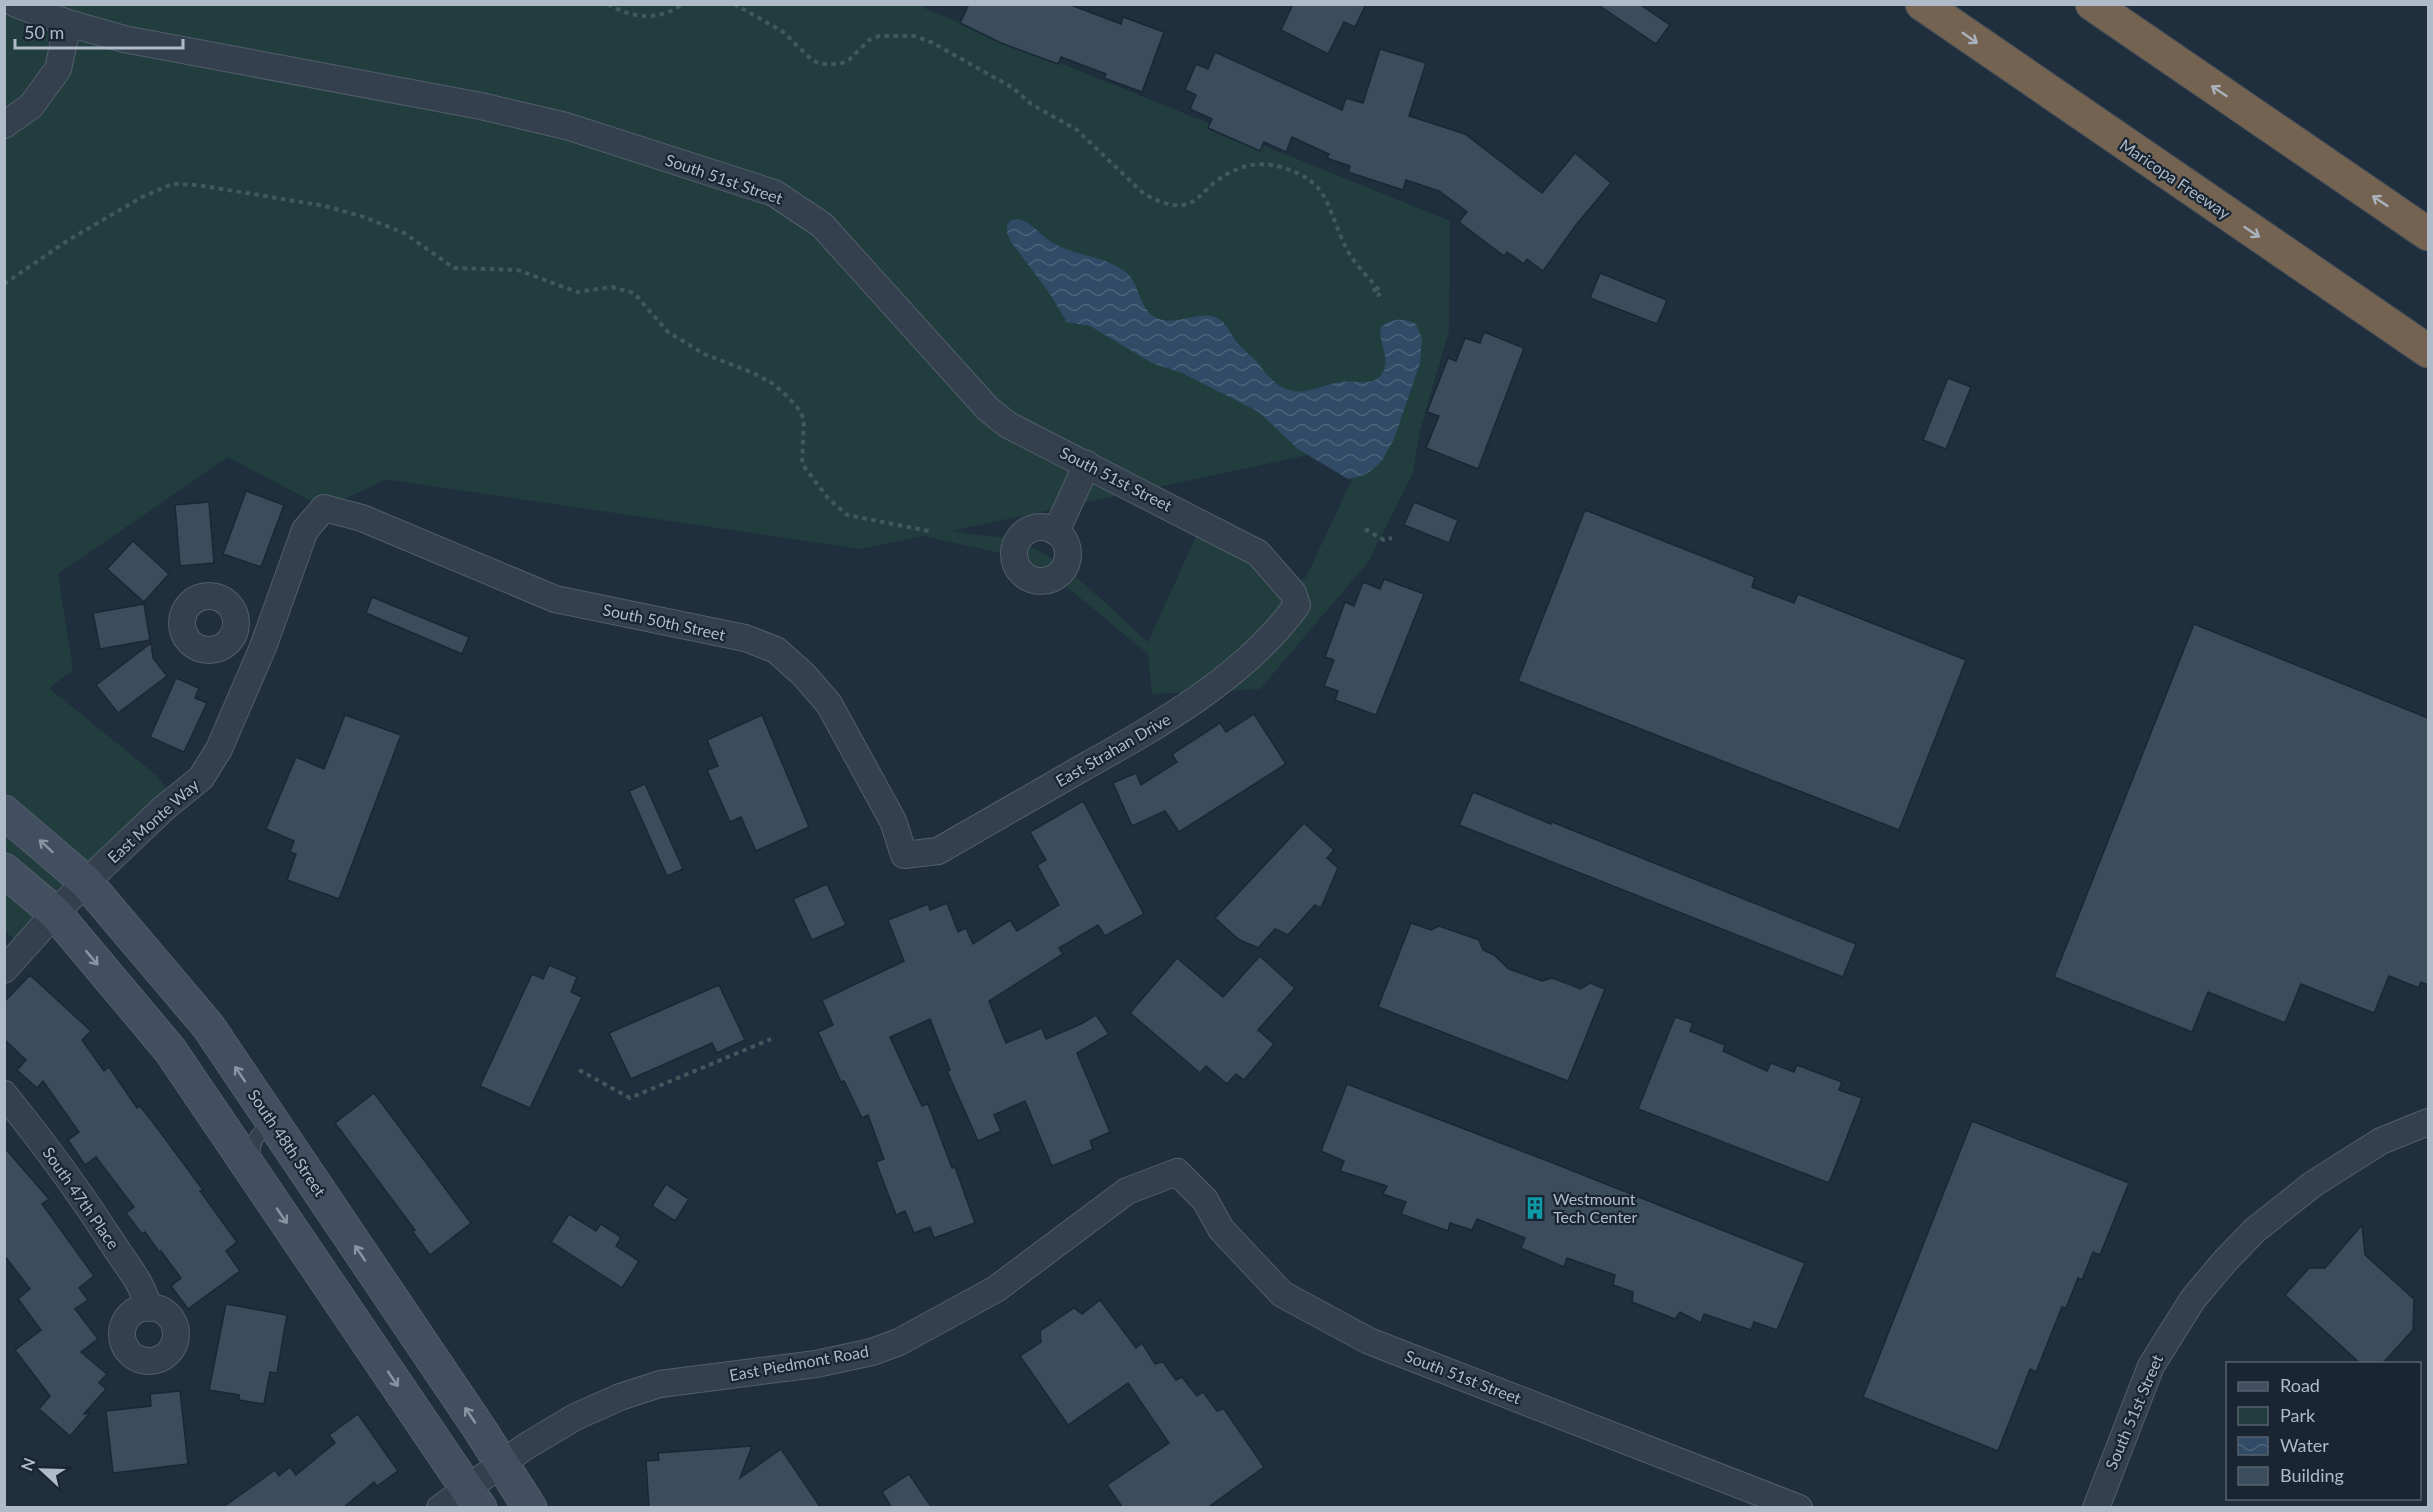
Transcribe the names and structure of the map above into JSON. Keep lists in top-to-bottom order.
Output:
{
  "streets": {
    "highway": ["Maricopa Freeway"],
    "main road": ["South 48th Street"],
    "street": [
      "South 51st Street",
      "South 50th Street",
      "East Strahan Drive",
      "East Monte Way",
      "South 47th Place",
      "East Piedmont Road"
    ]
  },
  "crossings": [
    ["South 51st Street", "East Strahan Drive"],
    ["South 51st Street", "East Piedmont Road"],
    ["South 50th Street", "East Strahan Drive"],
    ["South 50th Street", "East Monte Way"],
    ["East Monte Way", "South 48th Street"],
    ["South 48th Street", "East Piedmont Road"]
  ],
  "places": {
    "building": ["Westmount Tech Center"]
  },
  "legend": [
    "Road",
    "Park",
    "Water",
    "Building"
  ],
  "scale_bar": "50 m",
  "north": "left"
}
